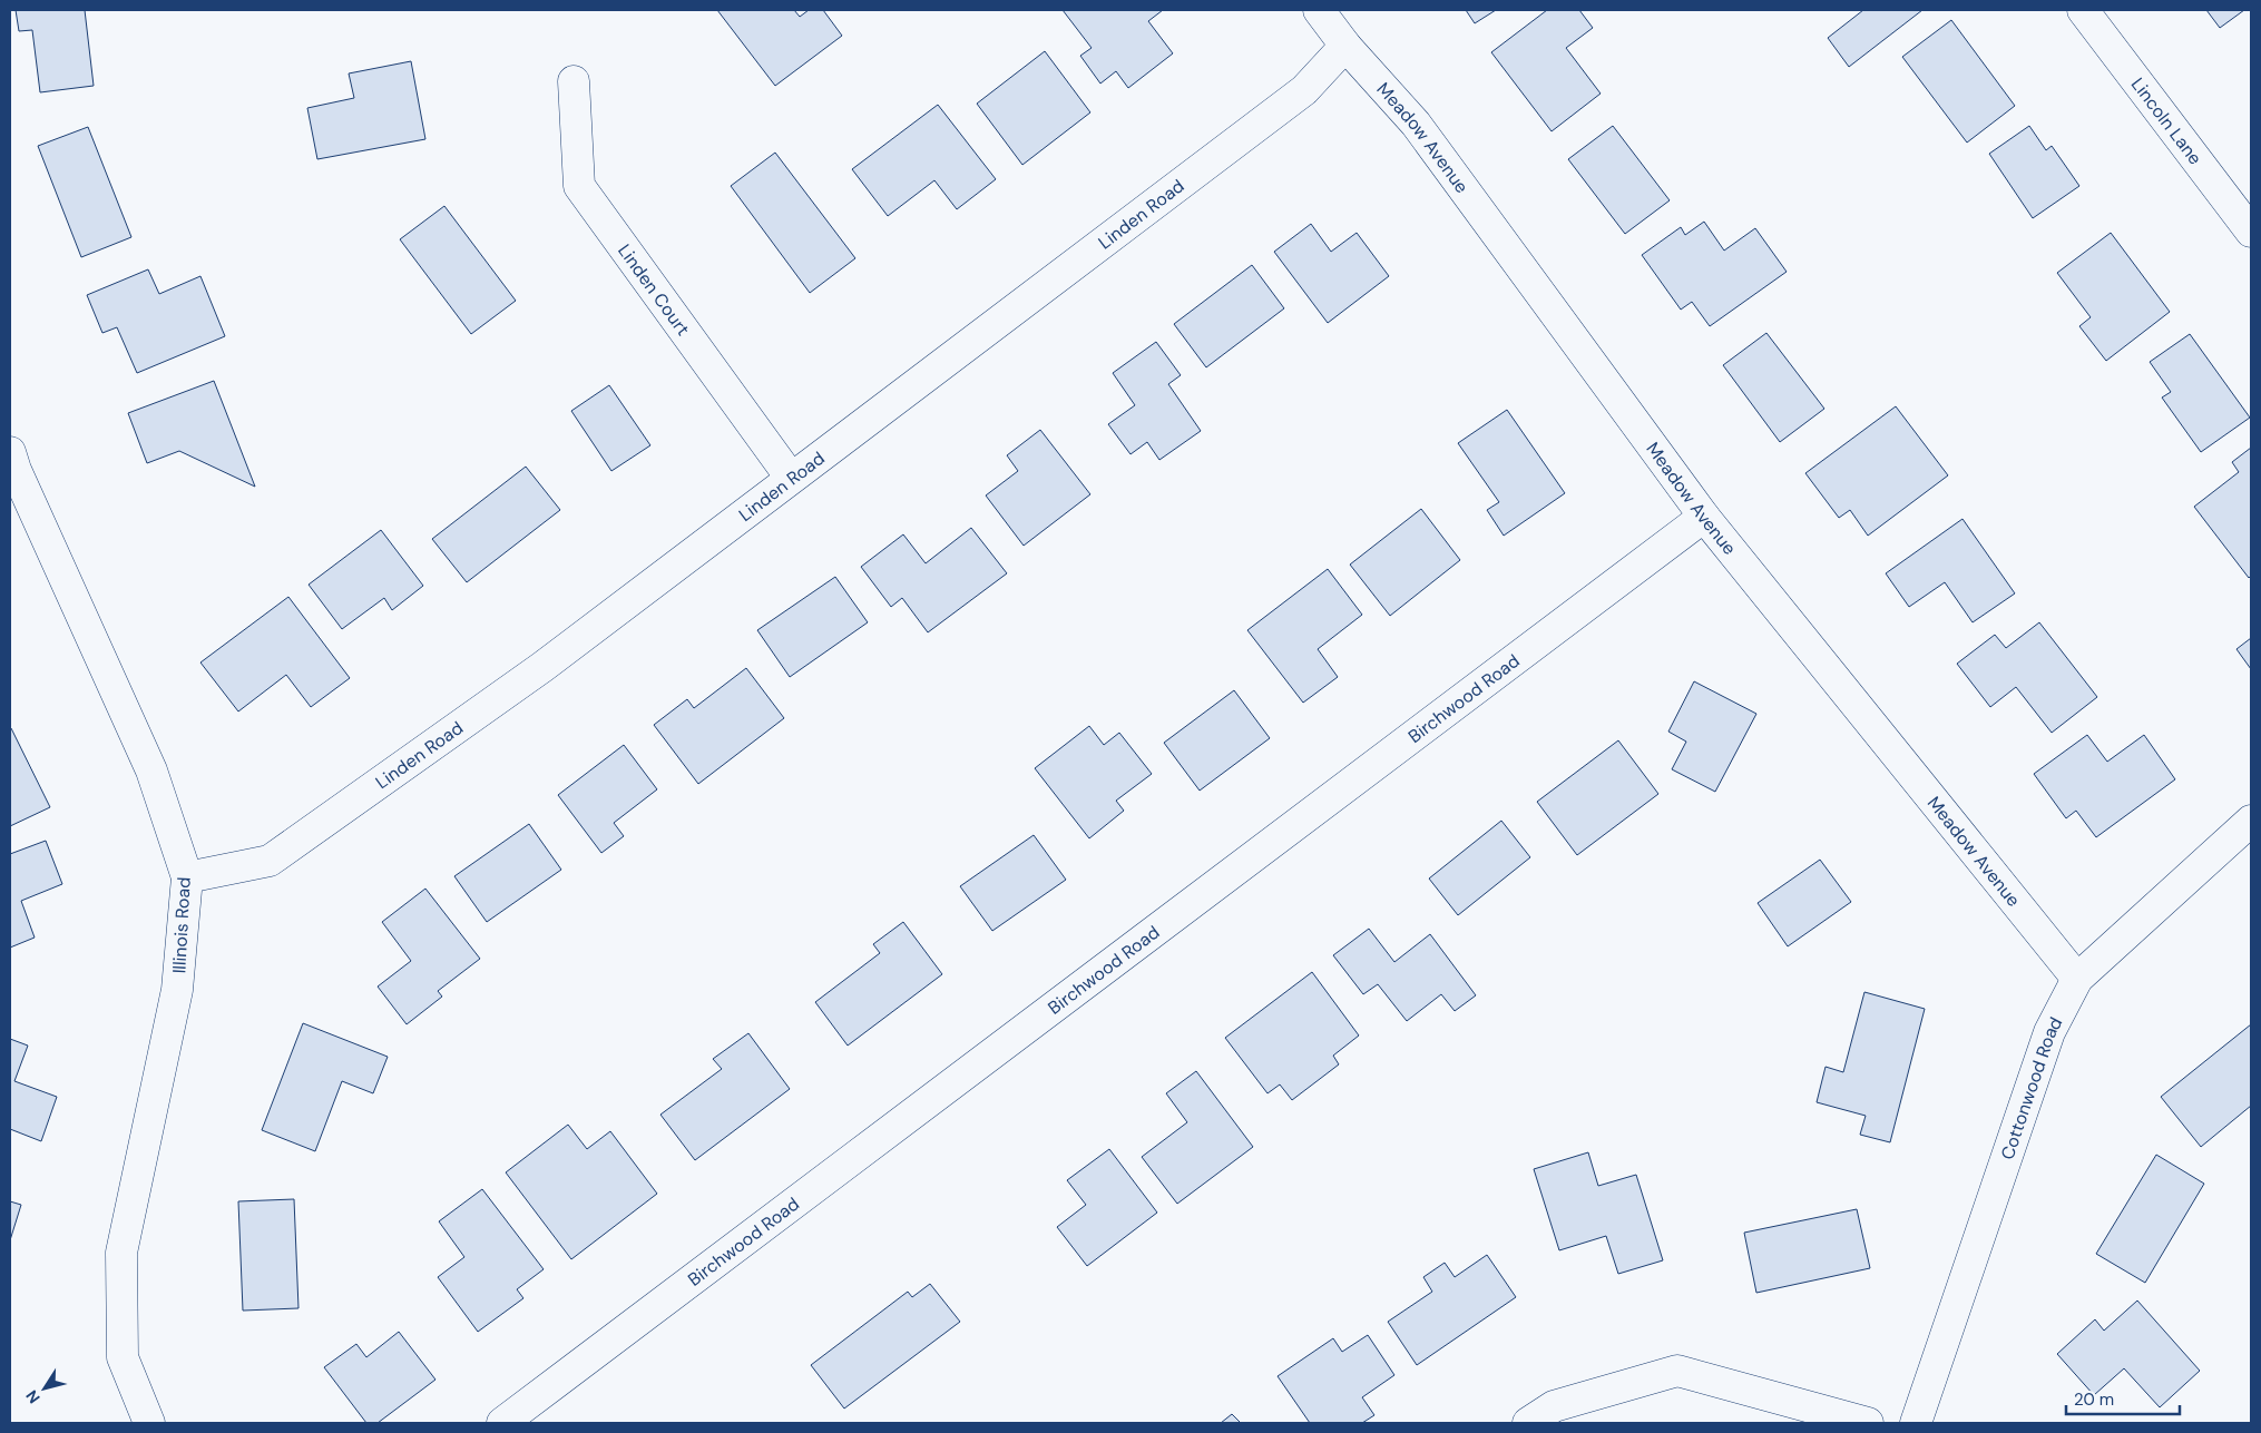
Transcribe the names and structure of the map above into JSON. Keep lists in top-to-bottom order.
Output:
{
  "streets": {
    "street": [
      "Lincoln Lane",
      "Meadow Avenue",
      "Linden Road",
      "Linden Court",
      "Birchwood Road",
      "Illinois Road",
      "Cottonwood Road"
    ]
  },
  "crossings": [
    ["Meadow Avenue", "Linden Road"],
    ["Meadow Avenue", "Birchwood Road"],
    ["Meadow Avenue", "Cottonwood Road"],
    ["Linden Road", "Linden Court"],
    ["Linden Road", "Illinois Road"]
  ],
  "scale_bar": "20 m",
  "north": "bottom left"
}
